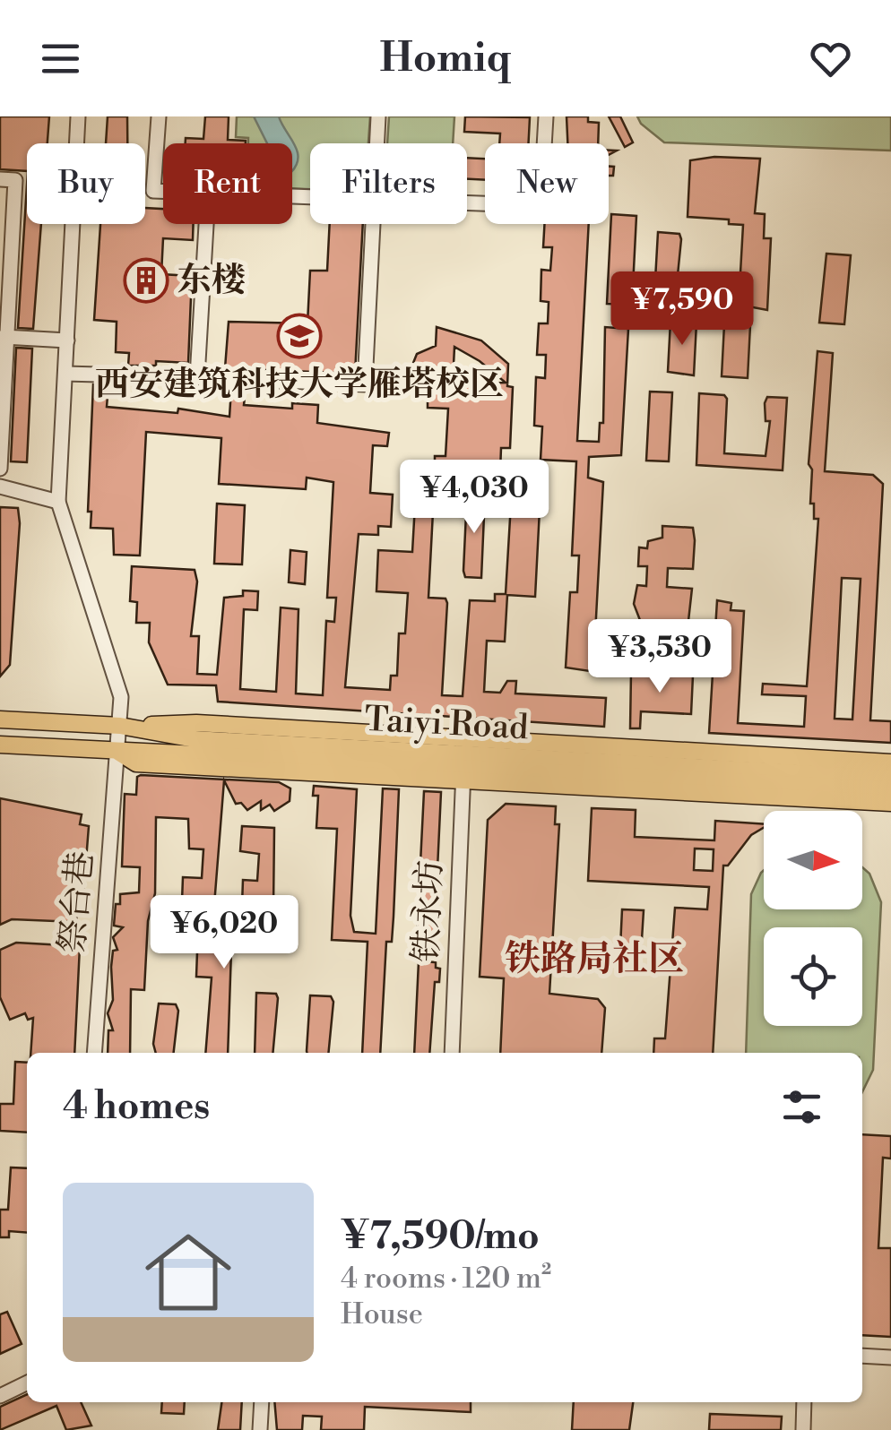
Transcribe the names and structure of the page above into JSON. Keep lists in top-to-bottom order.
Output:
{
  "streets": {
    "main road": ["Taiyi Road"],
    "street": ["祭台巷", "铁永坊"]
  },
  "crossings": [
    ["Taiyi Road", "祭台巷"],
    ["Taiyi Road", "铁永坊"]
  ],
  "districts": ["铁路局社区"],
  "places": {
    "building": ["东楼"],
    "school or university": ["西安建筑科技大学雁塔校区"]
  },
  "north": "right",
  "page": {
    "header": "Homiq",
    "chip": [
      "Buy",
      "Rent",
      "Filters",
      "New"
    ],
    "price": [
      "¥7,590",
      "¥4,030",
      "¥3,530",
      "¥6,020"
    ],
    "heading": "4 homes",
    "list": [
      {
        "name": "¥7,590/mo",
        "note": "4 rooms · 120 m² · House"
      }
    ]
  }
}
